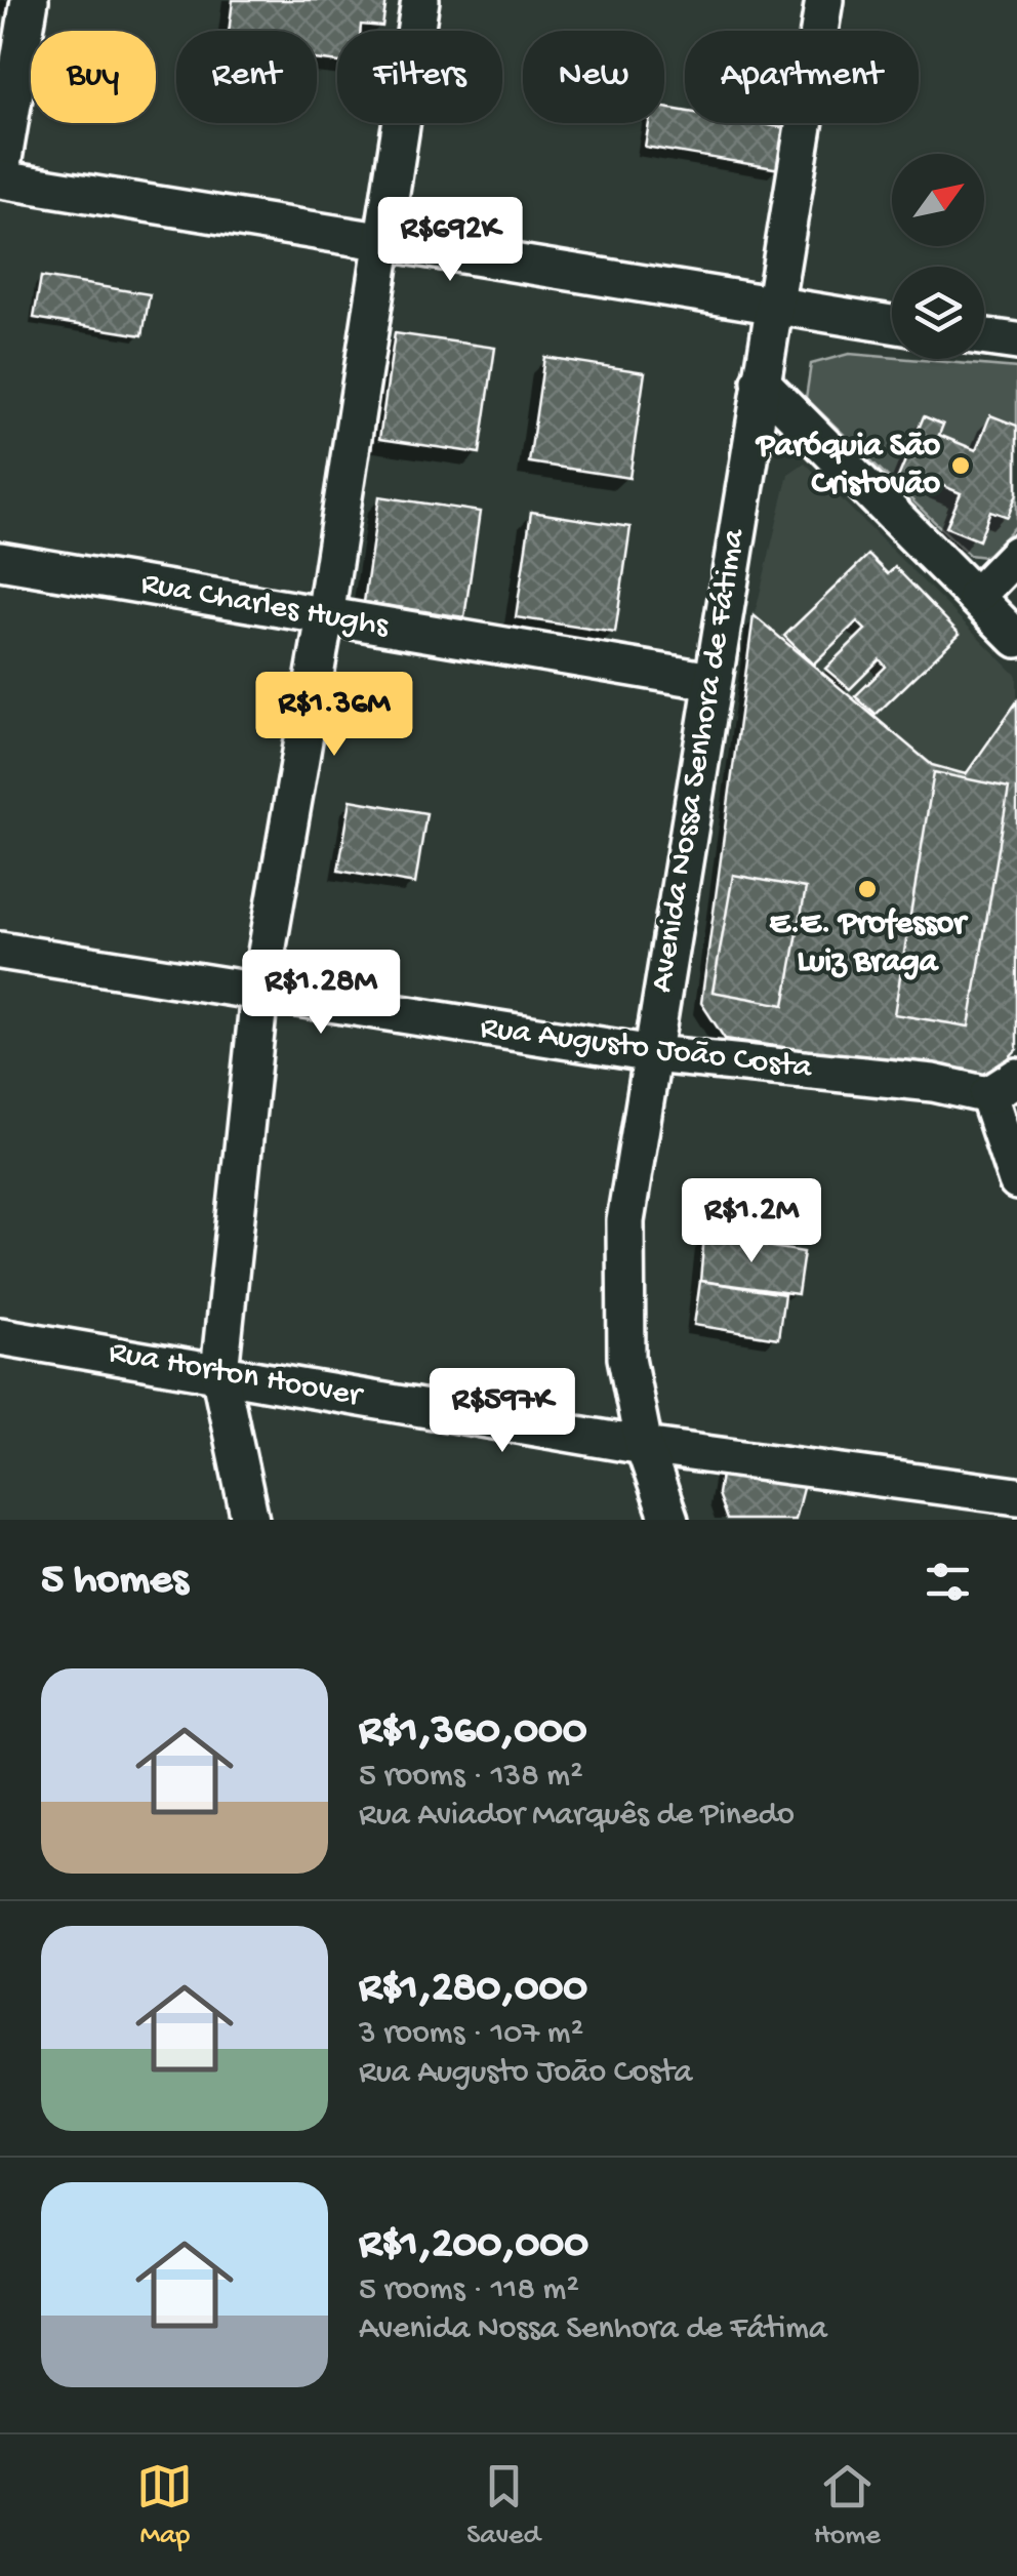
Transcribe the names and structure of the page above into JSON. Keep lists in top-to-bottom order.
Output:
{
  "streets": {
    "street": [
      "Rua Charles Hughs",
      "Avenida Nossa Senhora de Fátima",
      "Rua Augusto João Costa",
      "Rua Horton Hoover"
    ]
  },
  "crossings": [
    ["Rua Charles Hughs", "Avenida Nossa Senhora de Fátima"],
    ["Avenida Nossa Senhora de Fátima", "Rua Augusto João Costa"],
    ["Avenida Nossa Senhora de Fátima", "Rua Horton Hoover"]
  ],
  "places": ["Paróquia São Cristovão", "E.E. Professor Luiz Braga"],
  "north": "top right",
  "page": {
    "chip": [
      "Buy",
      "Rent",
      "Filters",
      "New",
      "Apartment"
    ],
    "price": [
      "R$692K",
      "R$1.36M",
      "R$1.28M",
      "R$1.2M",
      "R$597K"
    ],
    "heading": "5 homes",
    "list": [
      {
        "name": "R$1,360,000",
        "note": "5 rooms · 138 m² · Rua Aviador Marquês de Pinedo"
      },
      {
        "name": "R$1,280,000",
        "note": "3 rooms · 107 m² · Rua Augusto João Costa"
      },
      {
        "name": "R$1,200,000",
        "note": "5 rooms · 118 m² · Avenida Nossa Senhora de Fátima"
      }
    ],
    "tabs": ["Map", "Saved", "Home"]
  }
}
